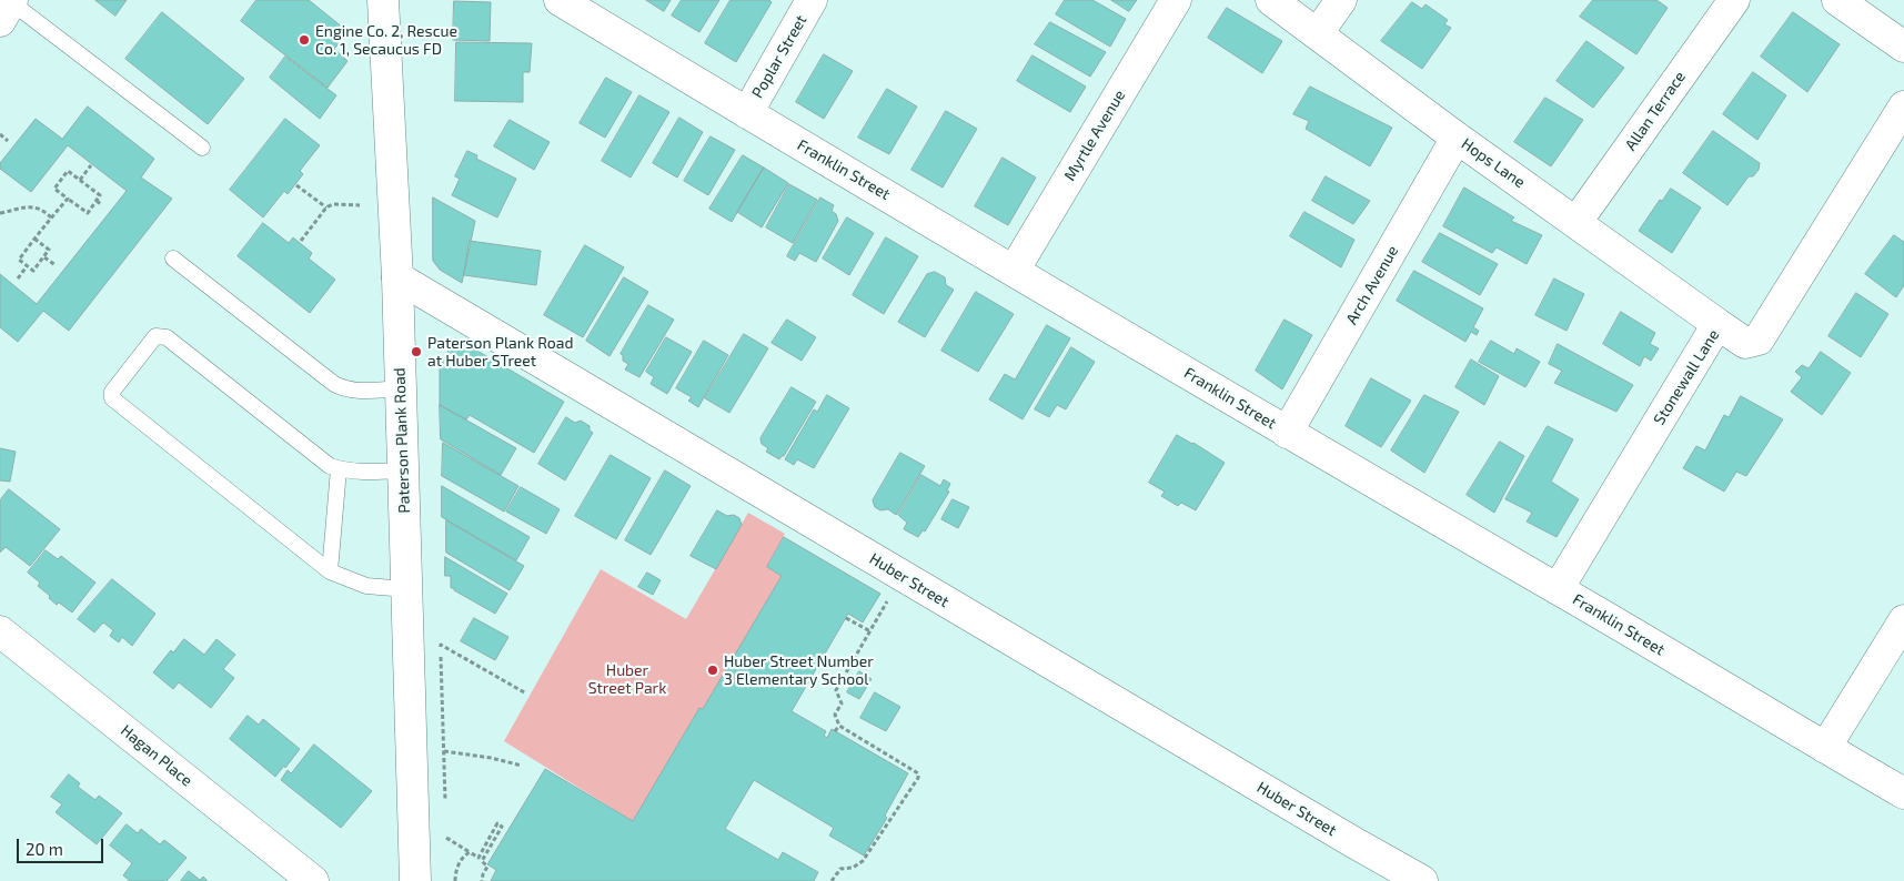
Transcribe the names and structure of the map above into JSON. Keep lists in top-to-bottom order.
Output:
{
  "streets": {
    "street": [
      "Poplar Street",
      "Allan Terrace",
      "Myrtle Avenue",
      "Hops Lane",
      "Franklin Street",
      "Arch Avenue",
      "Stonewall Lane",
      "Paterson Plank Road",
      "Huber Street",
      "Hagan Place"
    ]
  },
  "crossings": [
    ["Poplar Street", "Franklin Street"],
    ["Allan Terrace", "Hops Lane"],
    ["Myrtle Avenue", "Franklin Street"],
    ["Hops Lane", "Arch Avenue"],
    ["Hops Lane", "Stonewall Lane"],
    ["Franklin Street", "Arch Avenue"],
    ["Franklin Street", "Stonewall Lane"],
    ["Paterson Plank Road", "Huber Street"]
  ],
  "parks": ["Huber Street Park"],
  "places": ["Engine Co. 2, Rescue Co. 1, Secaucus FD", "Paterson Plank Road at Huber STreet", "Huber Street Number 3 Elementary School"],
  "scale_bar": "20 m"
}
